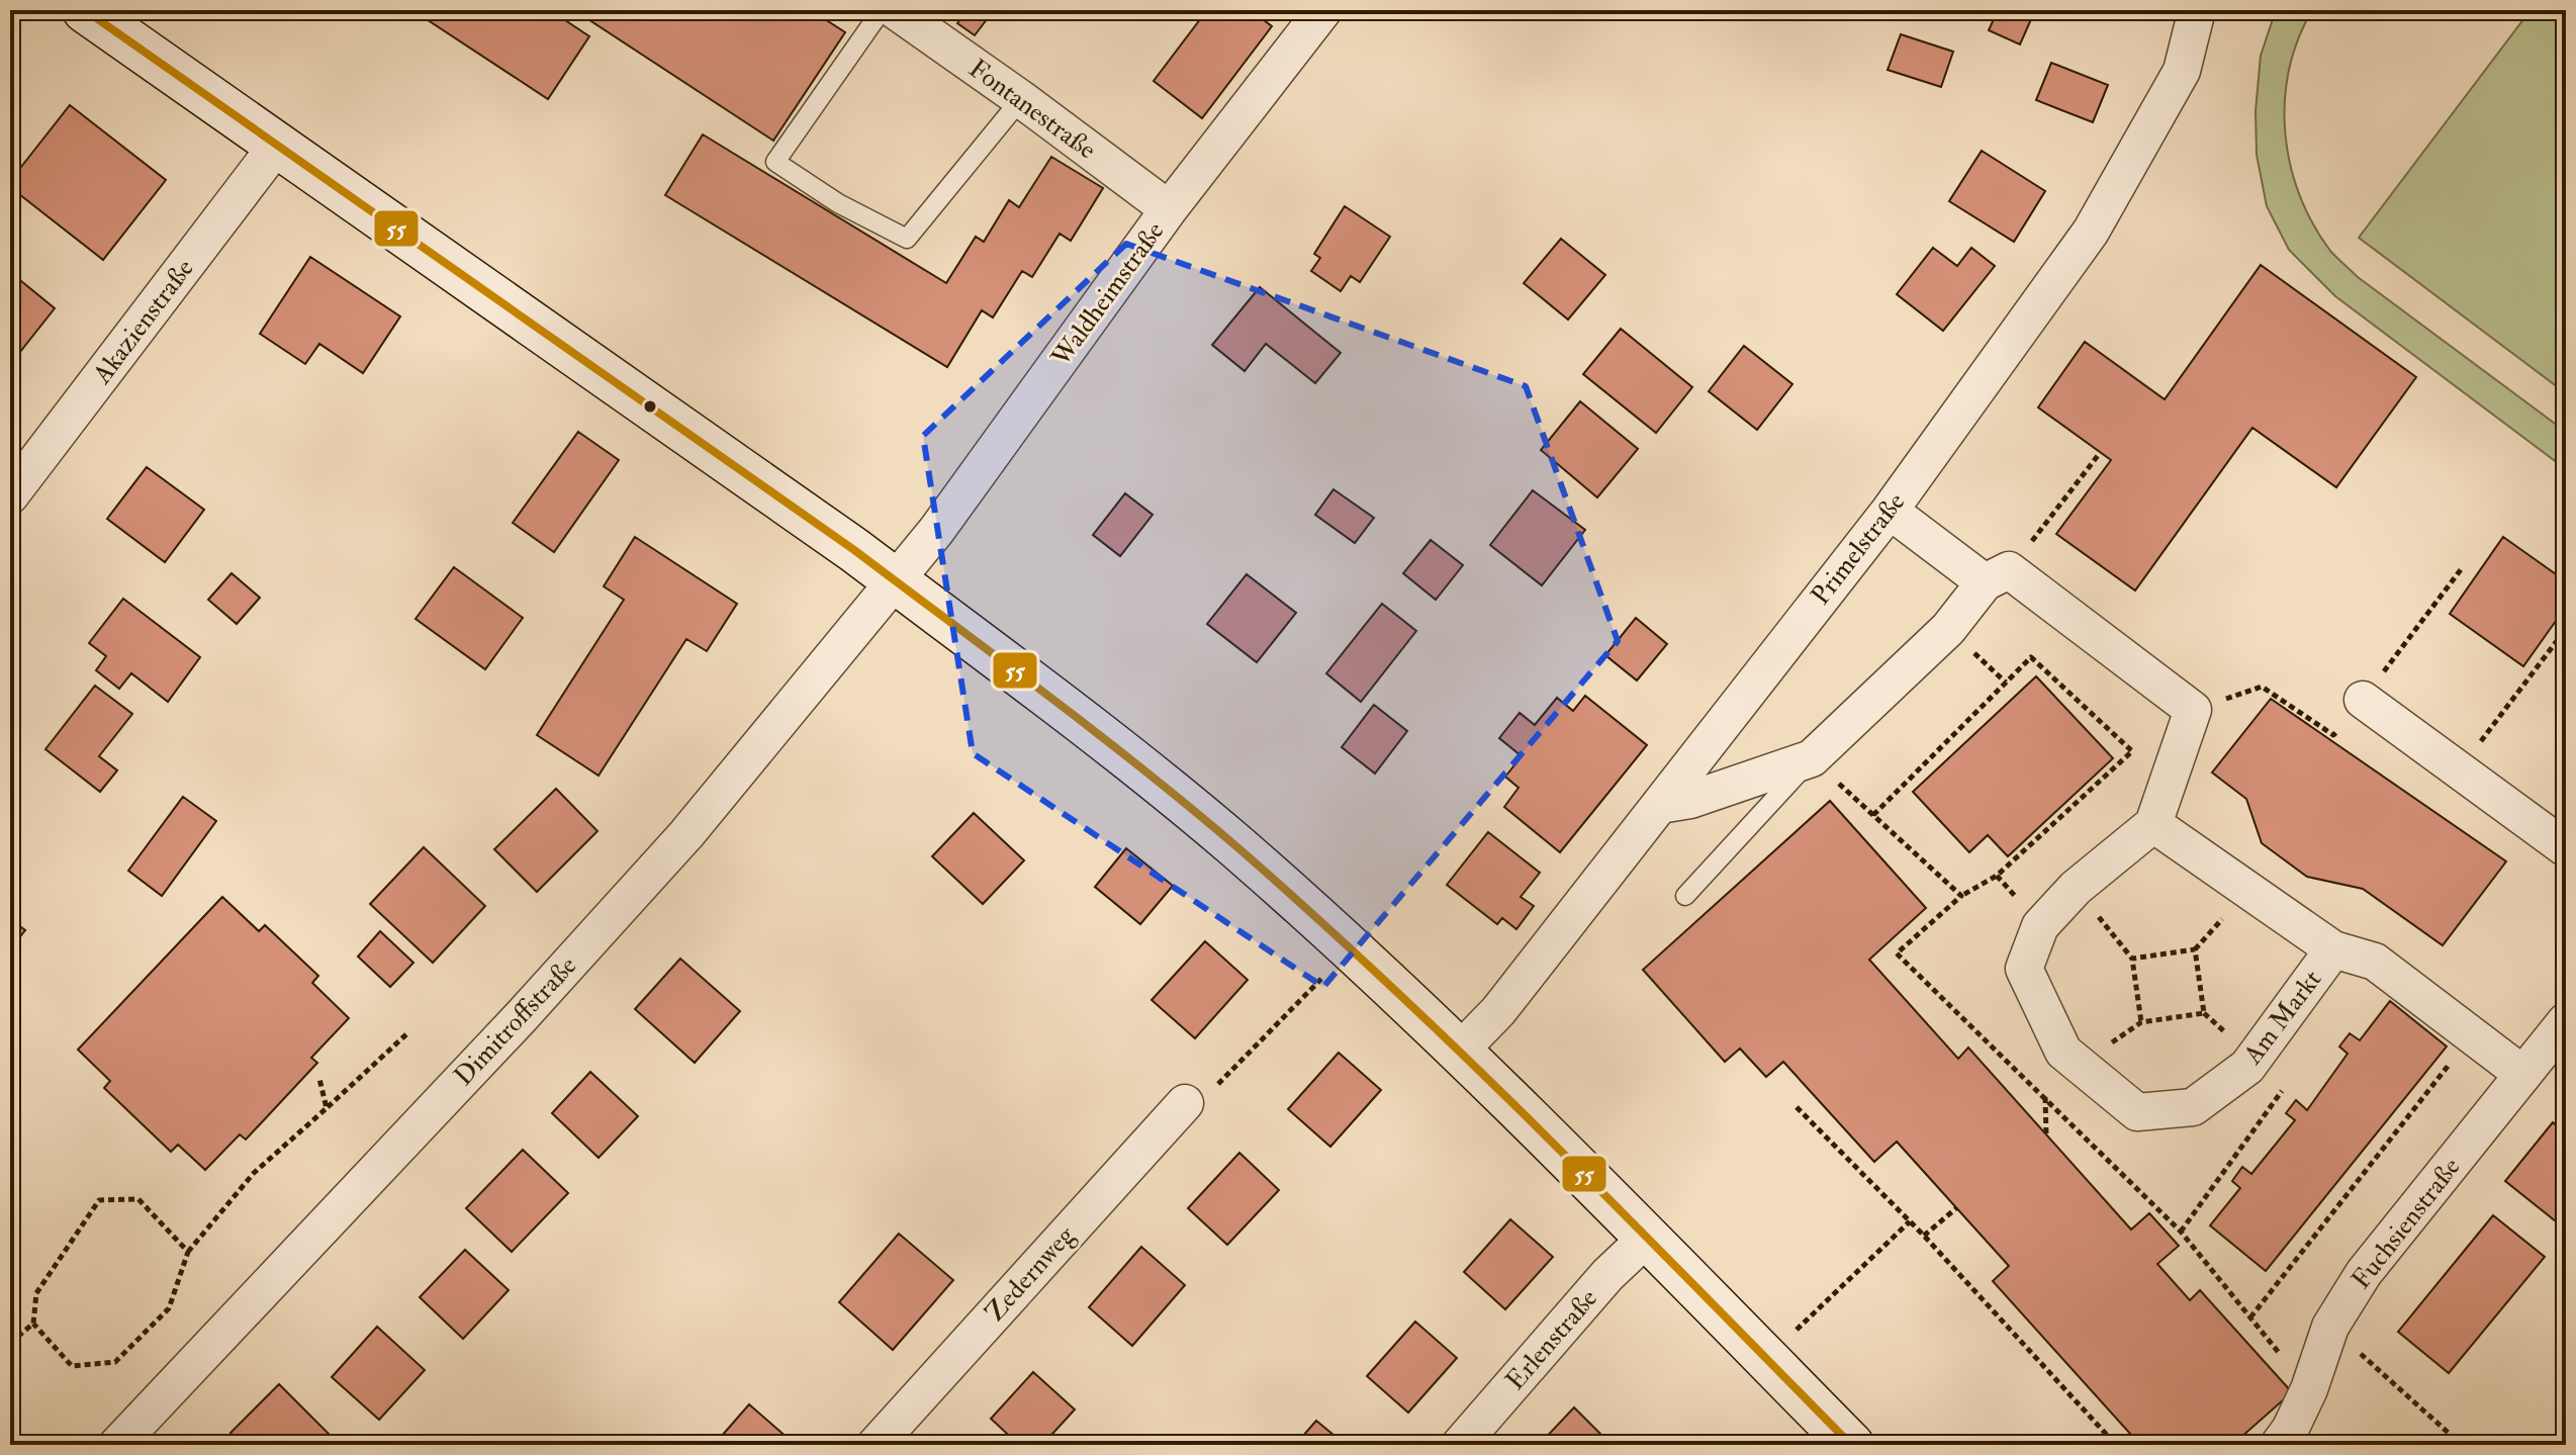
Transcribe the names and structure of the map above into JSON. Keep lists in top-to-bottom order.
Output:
{
  "streets": {
    "street": [
      "Fontanestraße",
      "Waldheimstraße",
      "Akazienstraße",
      "Primelstraße",
      "Am Markt",
      "Dimitroffstraße",
      "Fuchsienstraße",
      "Zedernweg",
      "Erlenstraße"
    ]
  },
  "crossings": [
    ["Fontanestraße", "Waldheimstraße"],
    ["Waldheimstraße", "Dimitroffstraße"],
    ["Am Markt", "Fuchsienstraße"]
  ],
  "lines": ["transit line 55"]
}
